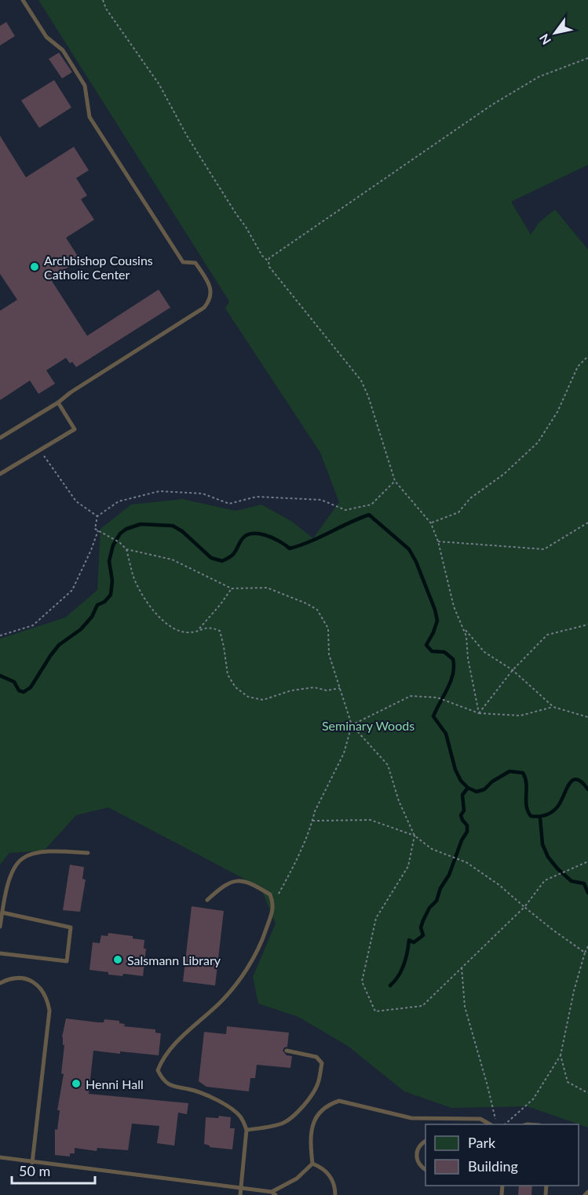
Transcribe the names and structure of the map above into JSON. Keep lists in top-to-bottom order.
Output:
{
  "parks": ["Seminary Woods"],
  "places": ["Archbishop Cousins Catholic Center", "Salsmann Library", "Henni Hall"],
  "legend": ["Park", "Building"],
  "scale_bar": "50 m",
  "north": "bottom left"
}
